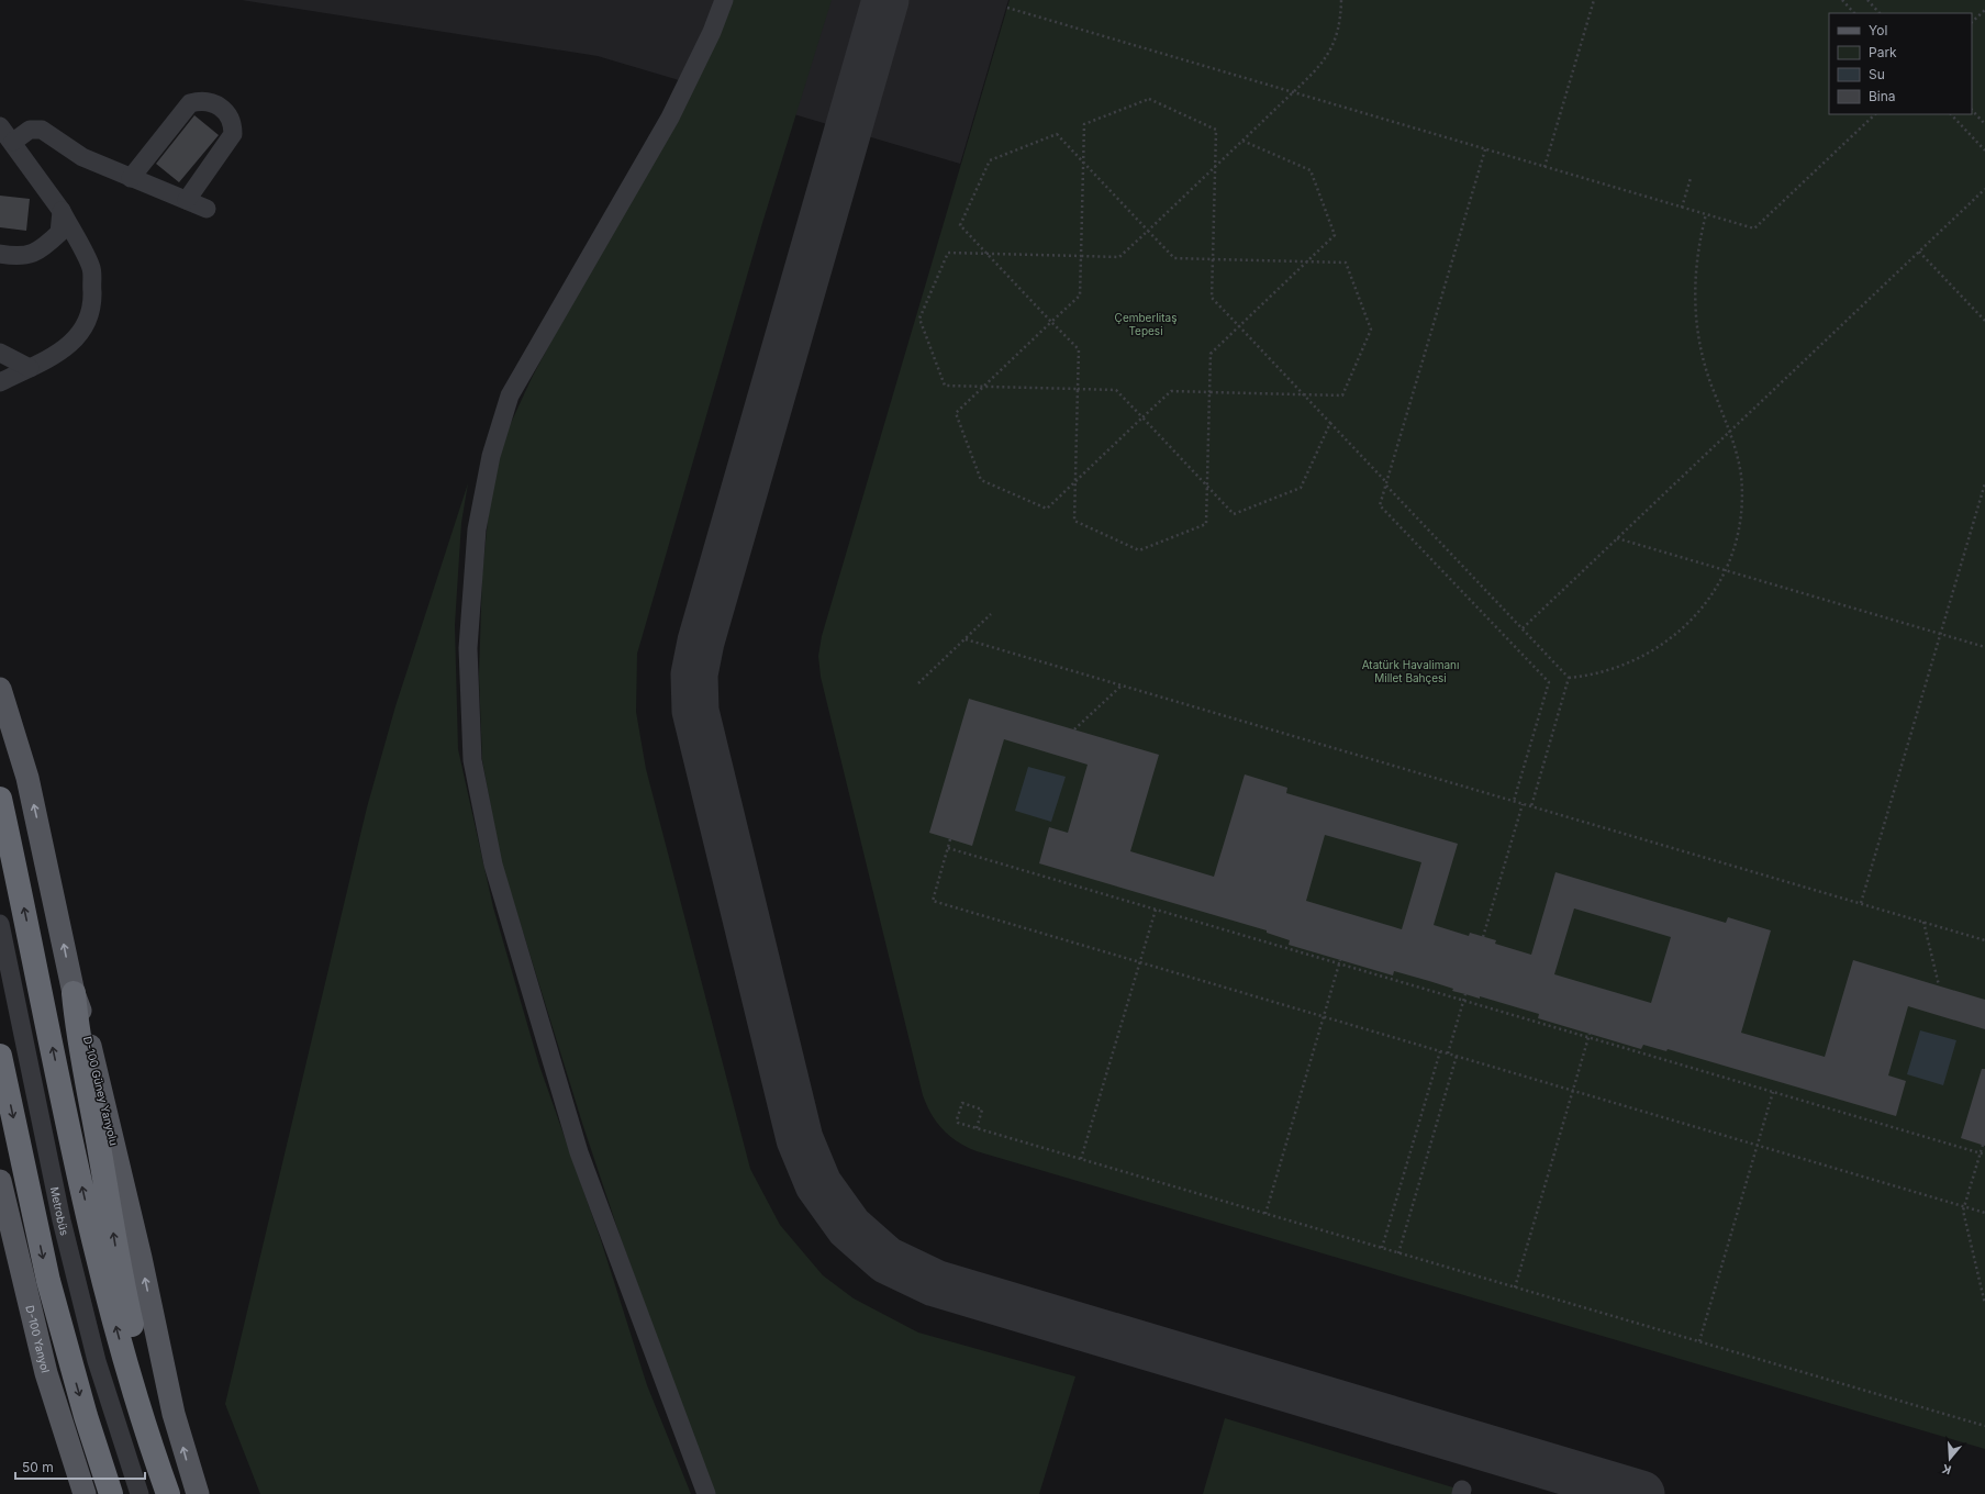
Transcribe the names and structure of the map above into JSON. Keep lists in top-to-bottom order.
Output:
{
  "streets": {
    "main road": ["D-100 Güney Yanyolu", "D-100 Yanyol"],
    "street": ["Metrobüs"]
  },
  "one_way": ["D-100 Güney Yanyolu"],
  "parks": ["Çemberlitaş Tepesi", "Atatürk Havalimanı Millet Bahçesi"],
  "legend": [
    "Yol",
    "Park",
    "Su",
    "Bina"
  ],
  "scale_bar": "50 m",
  "north": "bottom"
}
